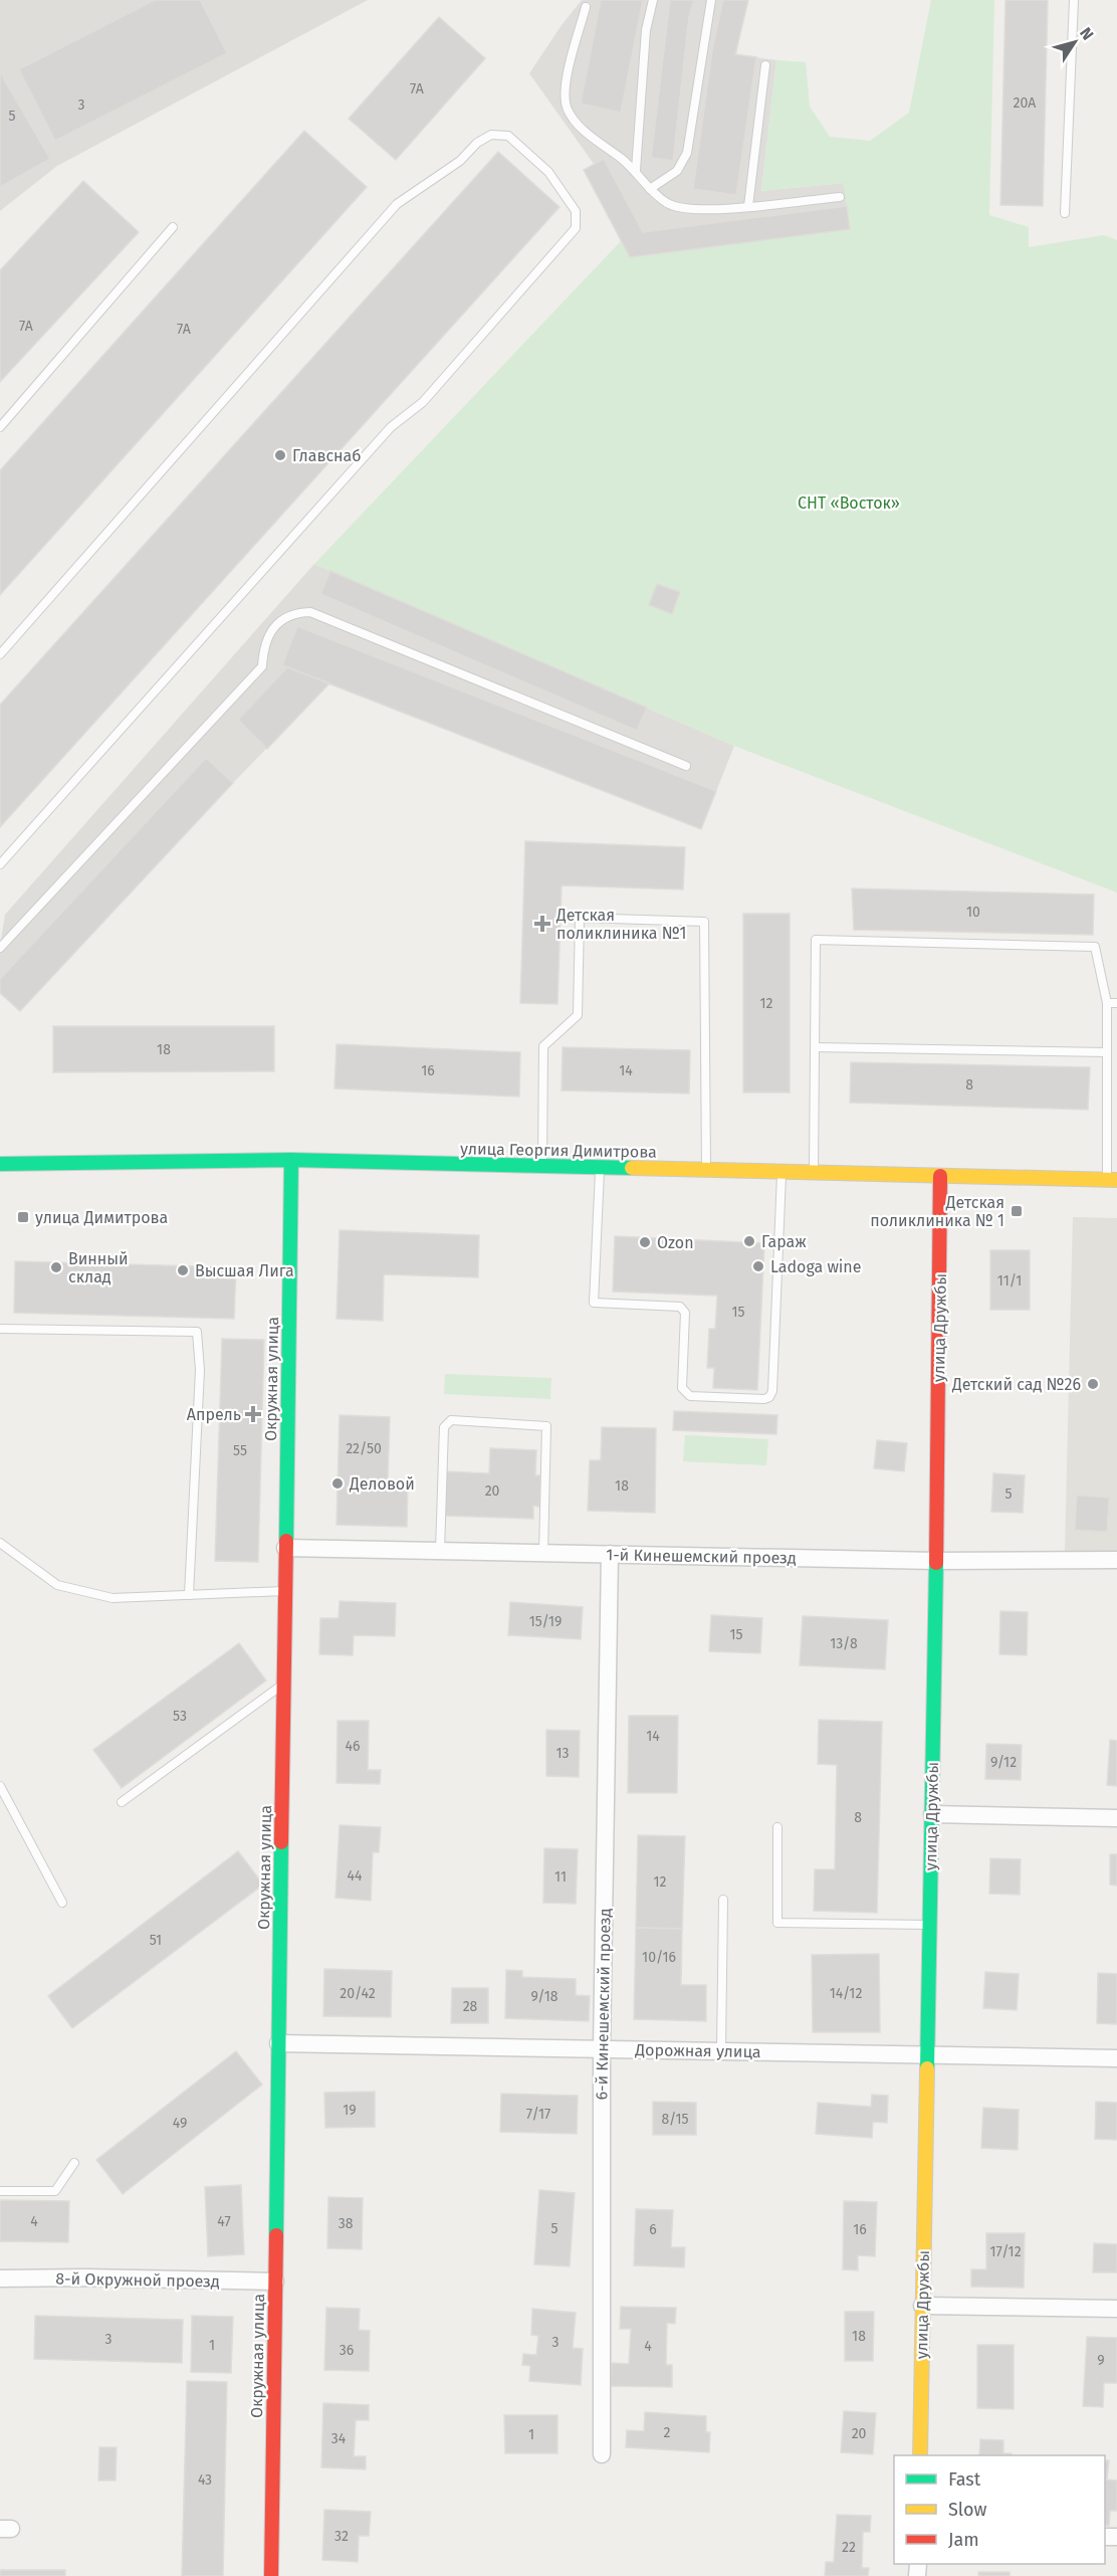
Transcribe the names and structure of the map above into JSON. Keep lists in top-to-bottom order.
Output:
{
  "streets": {
    "street": [
      "улица Георгия Димитрова",
      "улица Дружбы",
      "Окружная улица",
      "1-й Кинешемский проезд",
      "6-й Кинешемский проезд",
      "Дорожная улица",
      "8-й Окружной проезд"
    ]
  },
  "crossings": [
    ["улица Георгия Димитрова", "улица Дружбы"],
    ["улица Георгия Димитрова", "Окружная улица"],
    ["улица Дружбы", "1-й Кинешемский проезд"],
    ["улица Дружбы", "Дорожная улица"],
    ["Окружная улица", "1-й Кинешемский проезд"],
    ["Окружная улица", "Дорожная улица"],
    ["Окружная улица", "8-й Окружной проезд"],
    ["1-й Кинешемский проезд", "6-й Кинешемский проезд"],
    ["6-й Кинешемский проезд", "Дорожная улица"]
  ],
  "parks": ["СНТ «Восток»"],
  "places": {
    "other": [
      "Главснаб",
      "Гараж",
      "Ozon",
      "Ladoga wine",
      "Винный склад",
      "Высшая Лига",
      "Детский сад №26",
      "Деловой"
    ],
    "health": ["Детская поликлиника №1", "Апрель"],
    "transit": ["Детская поликлиника № 1", "улица Димитрова"]
  },
  "house_numbers": [
    "7А",
    "20А",
    "3",
    "5",
    "7А",
    "7А",
    "10",
    "12",
    "18",
    "16",
    "14",
    "8",
    "11/1",
    "15",
    "22/50",
    "55",
    "18",
    "20",
    "5",
    "15/19",
    "15",
    "13/8",
    "53",
    "14",
    "46",
    "13",
    "9/12",
    "8",
    "44",
    "11",
    "12",
    "51",
    "10/16",
    "20/42",
    "14/12",
    "9/18",
    "28",
    "19",
    "7/17",
    "8/15",
    "49",
    "4",
    "47",
    "38",
    "5",
    "6",
    "16",
    "17/12",
    "18",
    "3",
    "3",
    "1",
    "4",
    "36",
    "9",
    "2",
    "20",
    "1",
    "34",
    "43",
    "32",
    "22"
  ],
  "legend": ["Fast", "Slow", "Jam"],
  "north": "top right"
}
